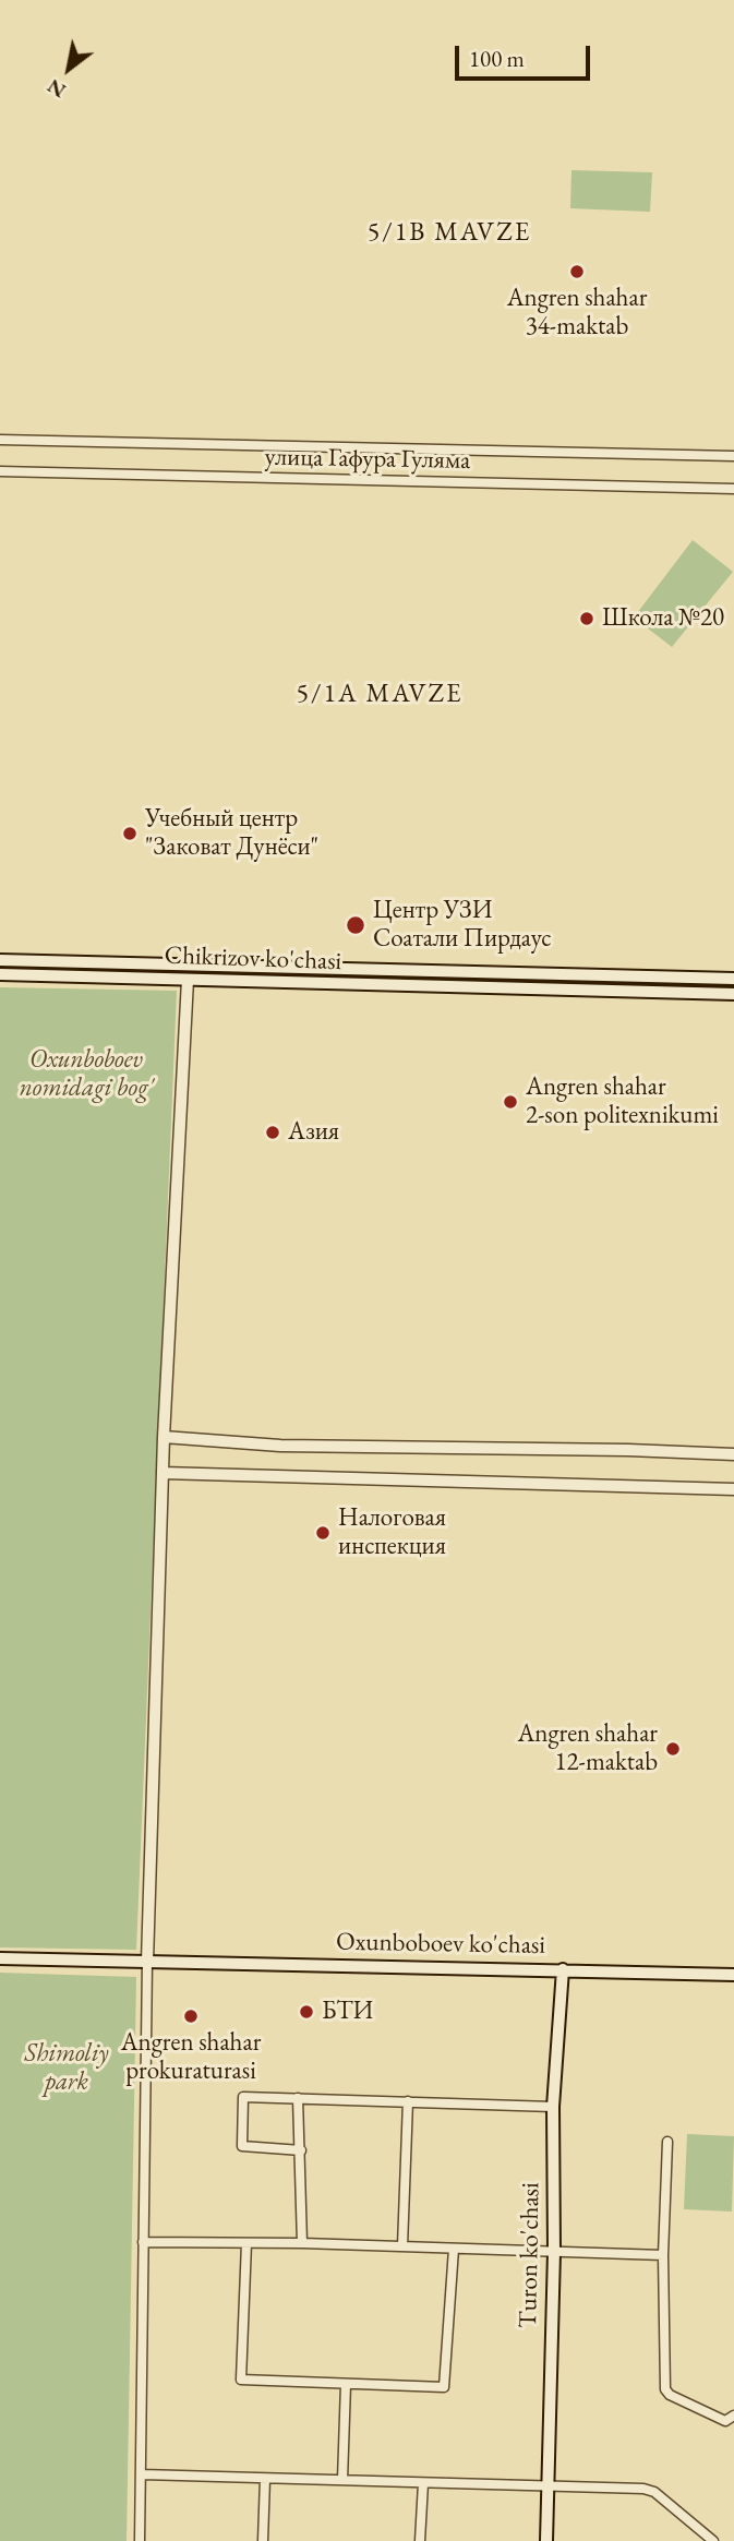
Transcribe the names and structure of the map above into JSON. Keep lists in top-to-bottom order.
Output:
{
  "streets": {
    "main road": ["Chikrizov ko'chasi", "Oxunboboev ko'chasi", "Turon ko'chasi"],
    "street": ["улица Гафура Гуляма"]
  },
  "crossings": [
    ["Oxunboboev ko'chasi", "Turon ko'chasi"]
  ],
  "districts": ["5/1B MAVZE", "5/1A MAVZE"],
  "parks": ["Oxunboboev nomidagi bog'", "Shimoliy park"],
  "places": [
    "Angren shahar 34-maktab",
    "Школа №20",
    "Учебный центр \"Заковат Дунёси\"",
    "Центр УЗИ Соатали Пирдаус",
    "Angren shahar 2-son politexnikumi",
    "Азия",
    "Налоговая инспекция",
    "Angren shahar 12-maktab",
    "БТИ",
    "Angren shahar prokuraturasi"
  ],
  "scale_bar": "100 m",
  "north": "bottom left"
}
